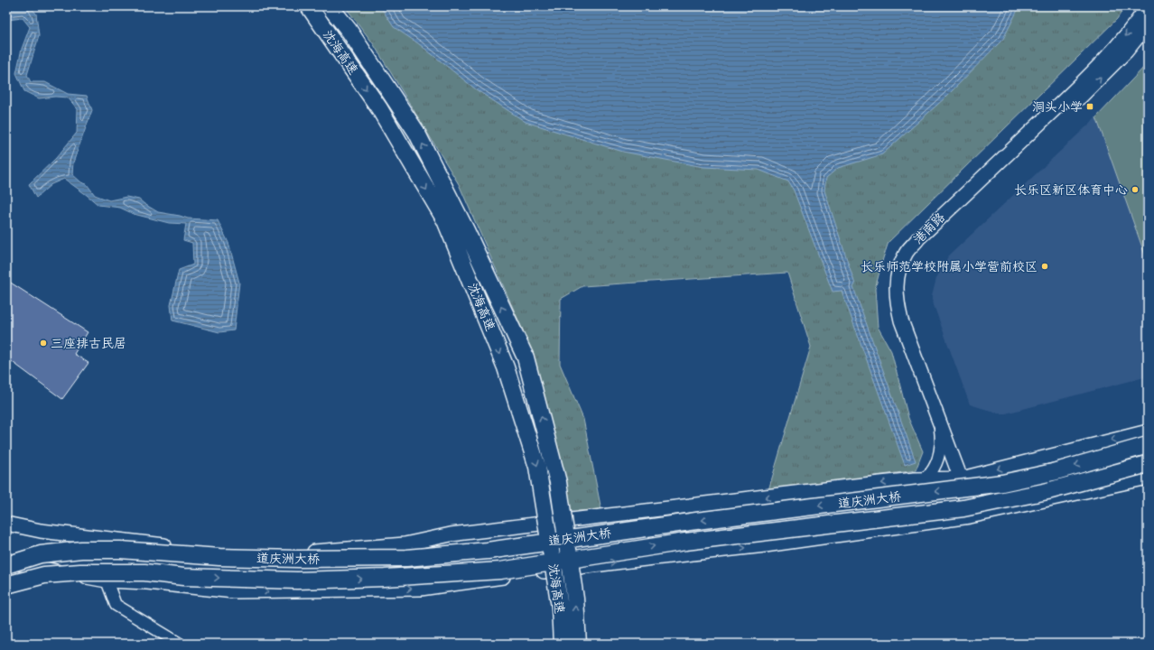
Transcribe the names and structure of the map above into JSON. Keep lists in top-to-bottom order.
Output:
{
  "streets": {
    "highway": ["沈海高速", "道庆洲大桥"],
    "main road": ["港南路"]
  },
  "places": {
    "transit": ["洞头小学"],
    "other": ["长乐区新区体育中心", "长乐师范学校附属小学营前校区", "三座排古民居"]
  }
}
